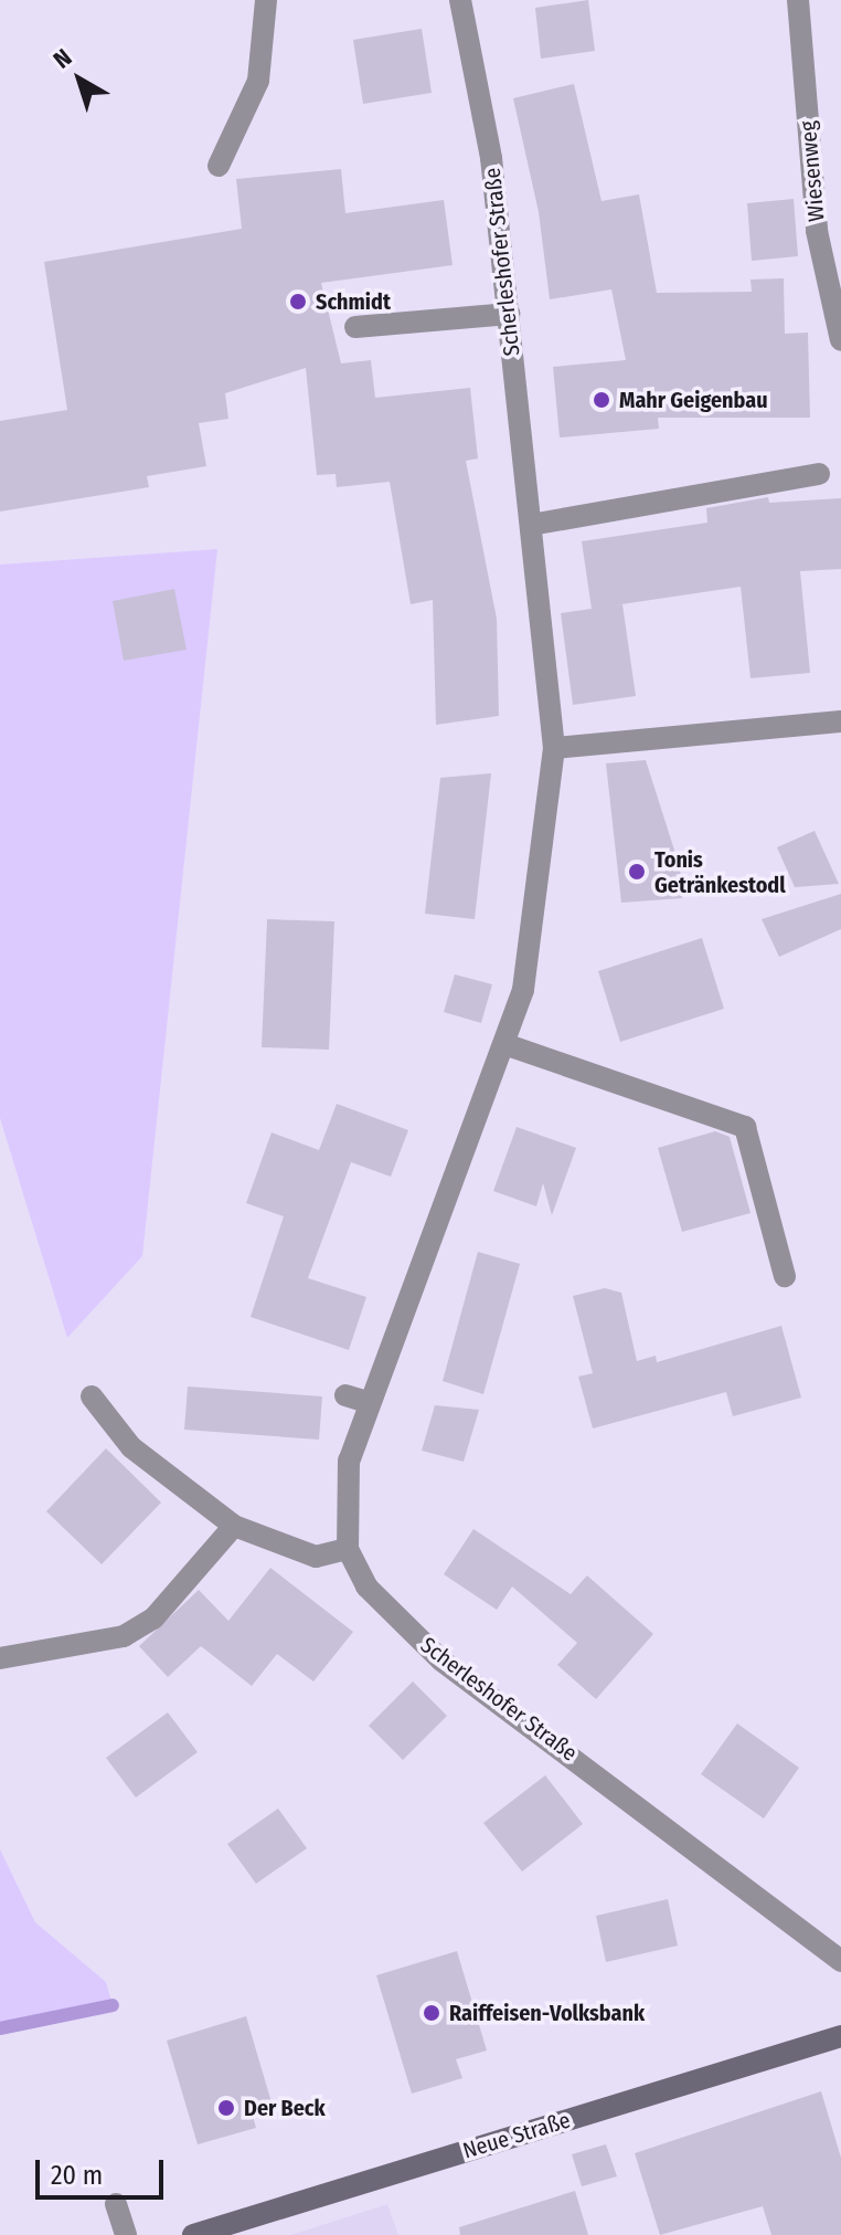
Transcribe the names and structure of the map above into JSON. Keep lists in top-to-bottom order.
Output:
{
  "streets": {
    "street": ["Wiesenweg", "Scherleshofer Straße", "Neue Straße"]
  },
  "places": [
    "Schmidt",
    "Mahr Geigenbau",
    "Tonis Getränkestodl",
    "Raiffeisen-Volksbank",
    "Der Beck"
  ],
  "scale_bar": "20 m",
  "north": "top left"
}
